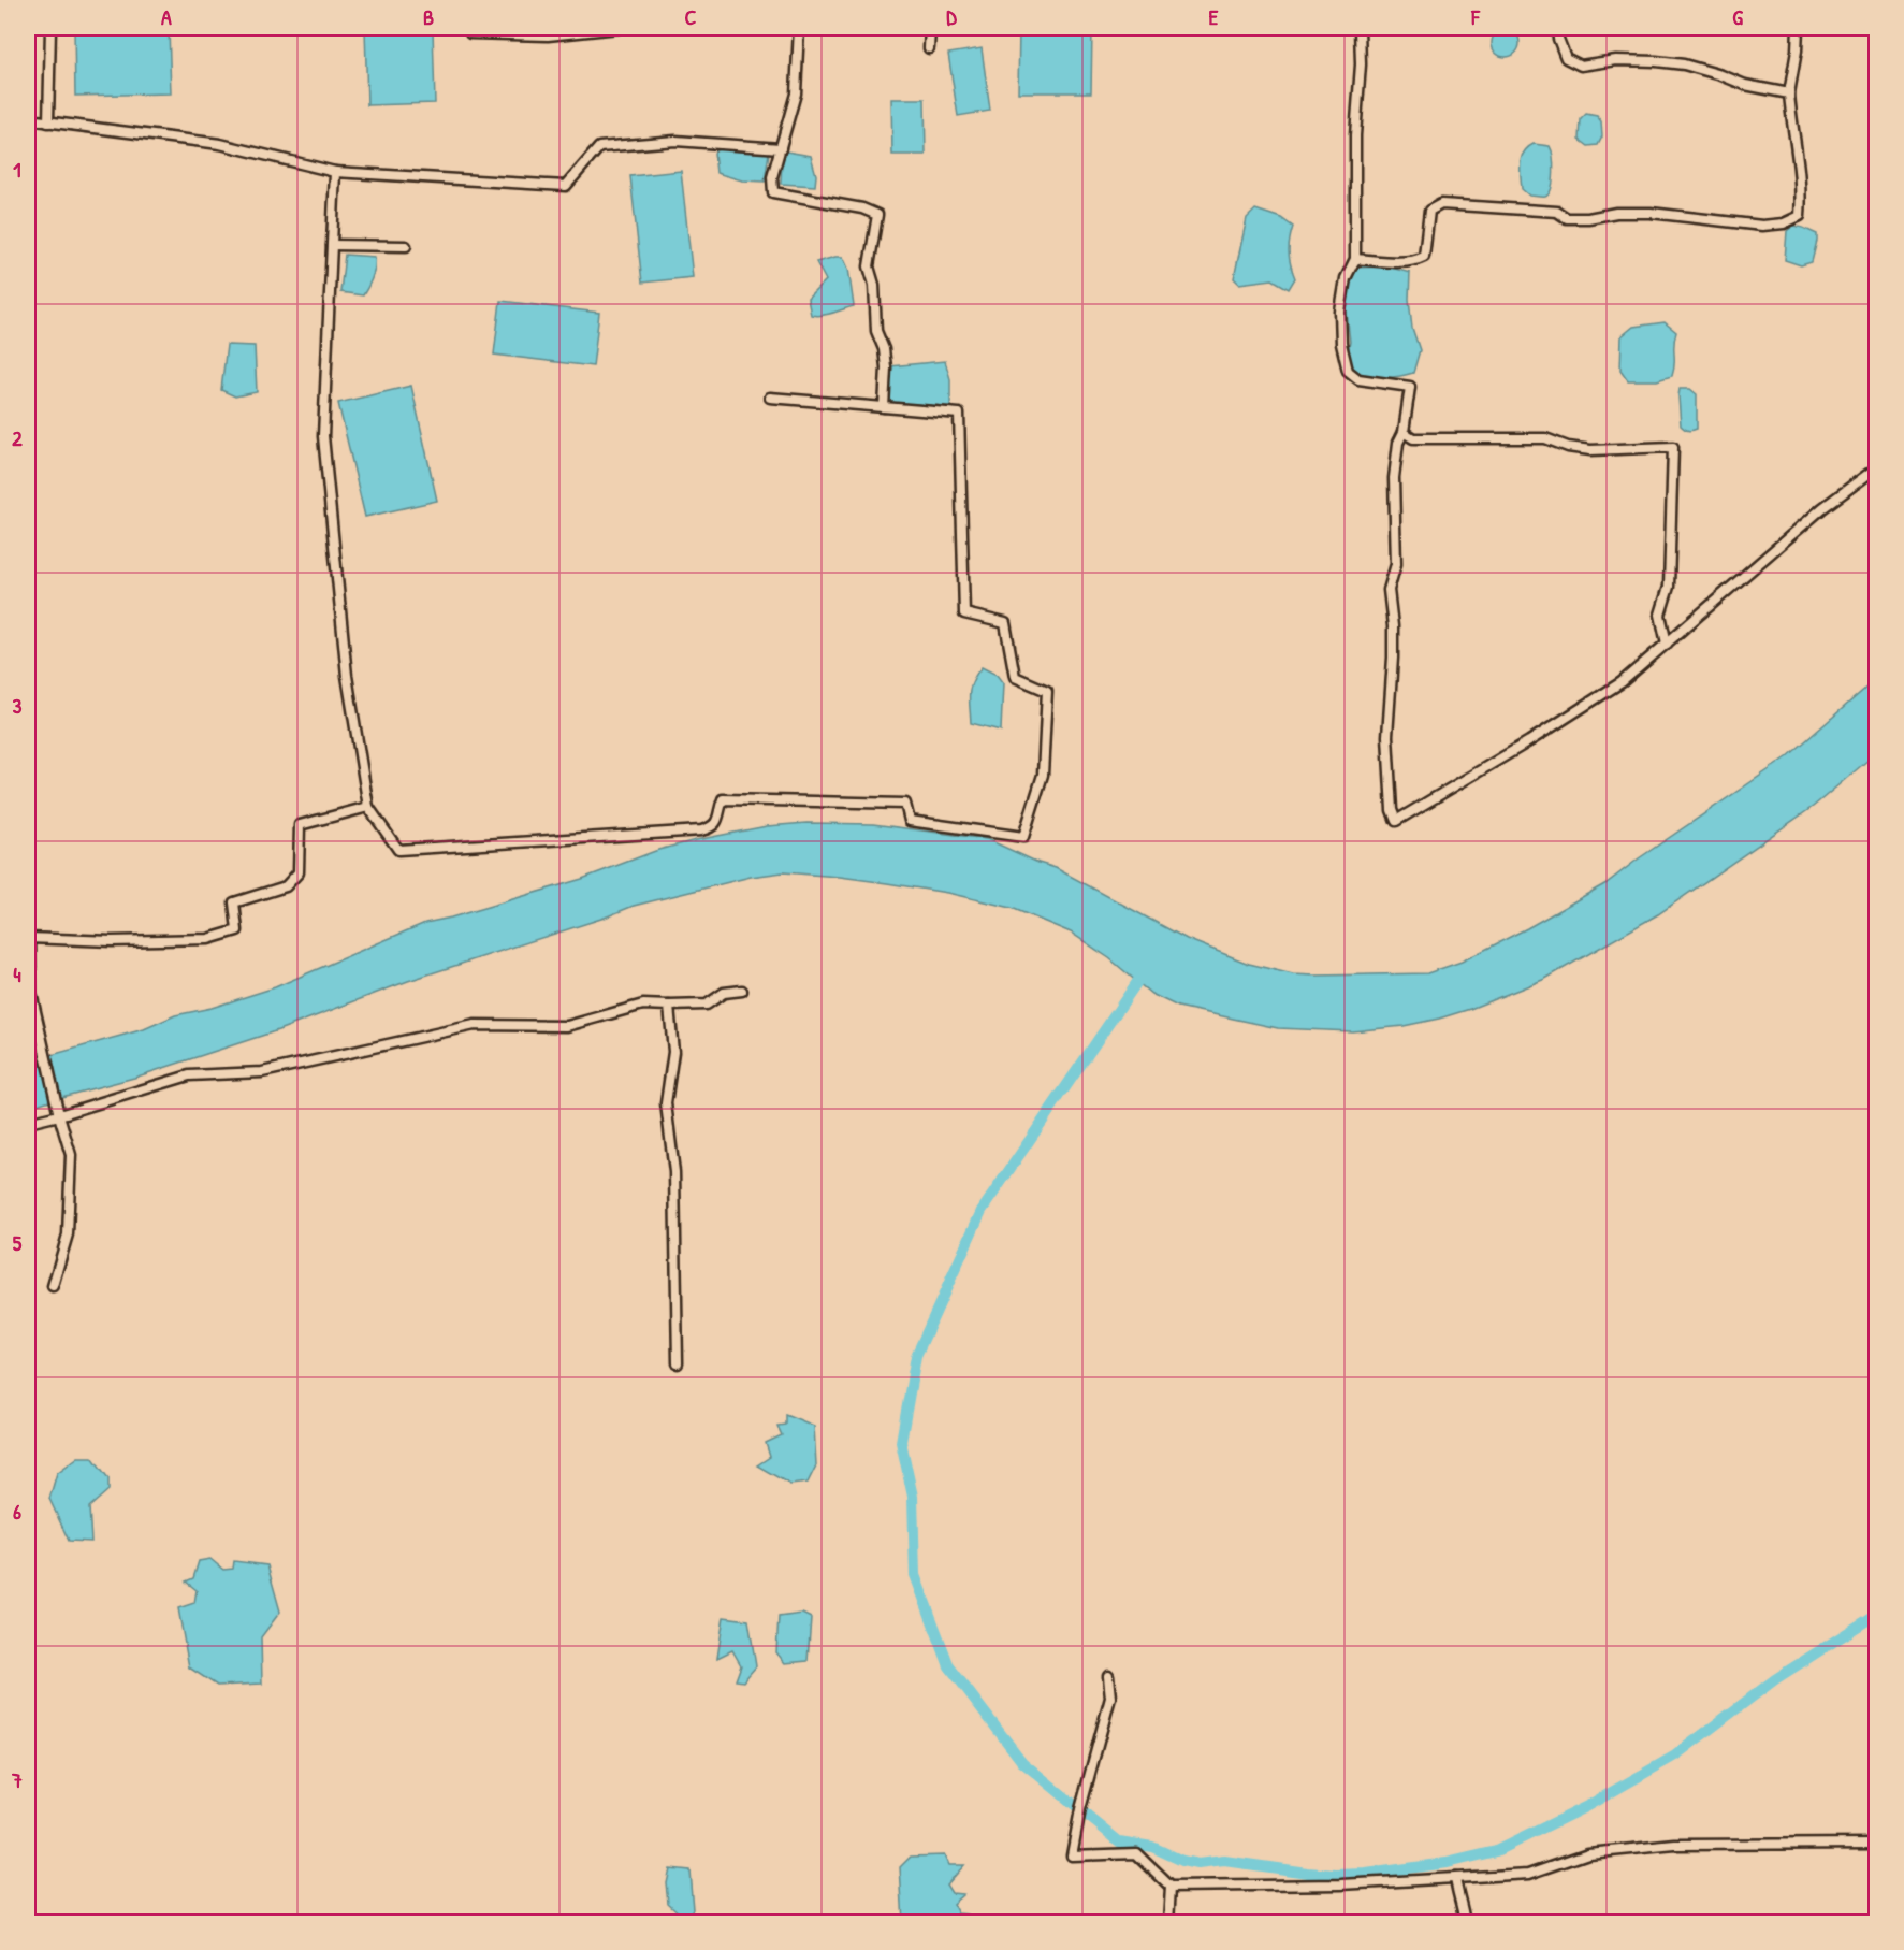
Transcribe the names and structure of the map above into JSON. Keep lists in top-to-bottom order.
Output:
{
  "grid": {
    "columns": [
      "A",
      "B",
      "C",
      "D",
      "E",
      "F",
      "G"
    ],
    "rows": [
      "1",
      "2",
      "3",
      "4",
      "5",
      "6",
      "7"
    ]
  }
}
